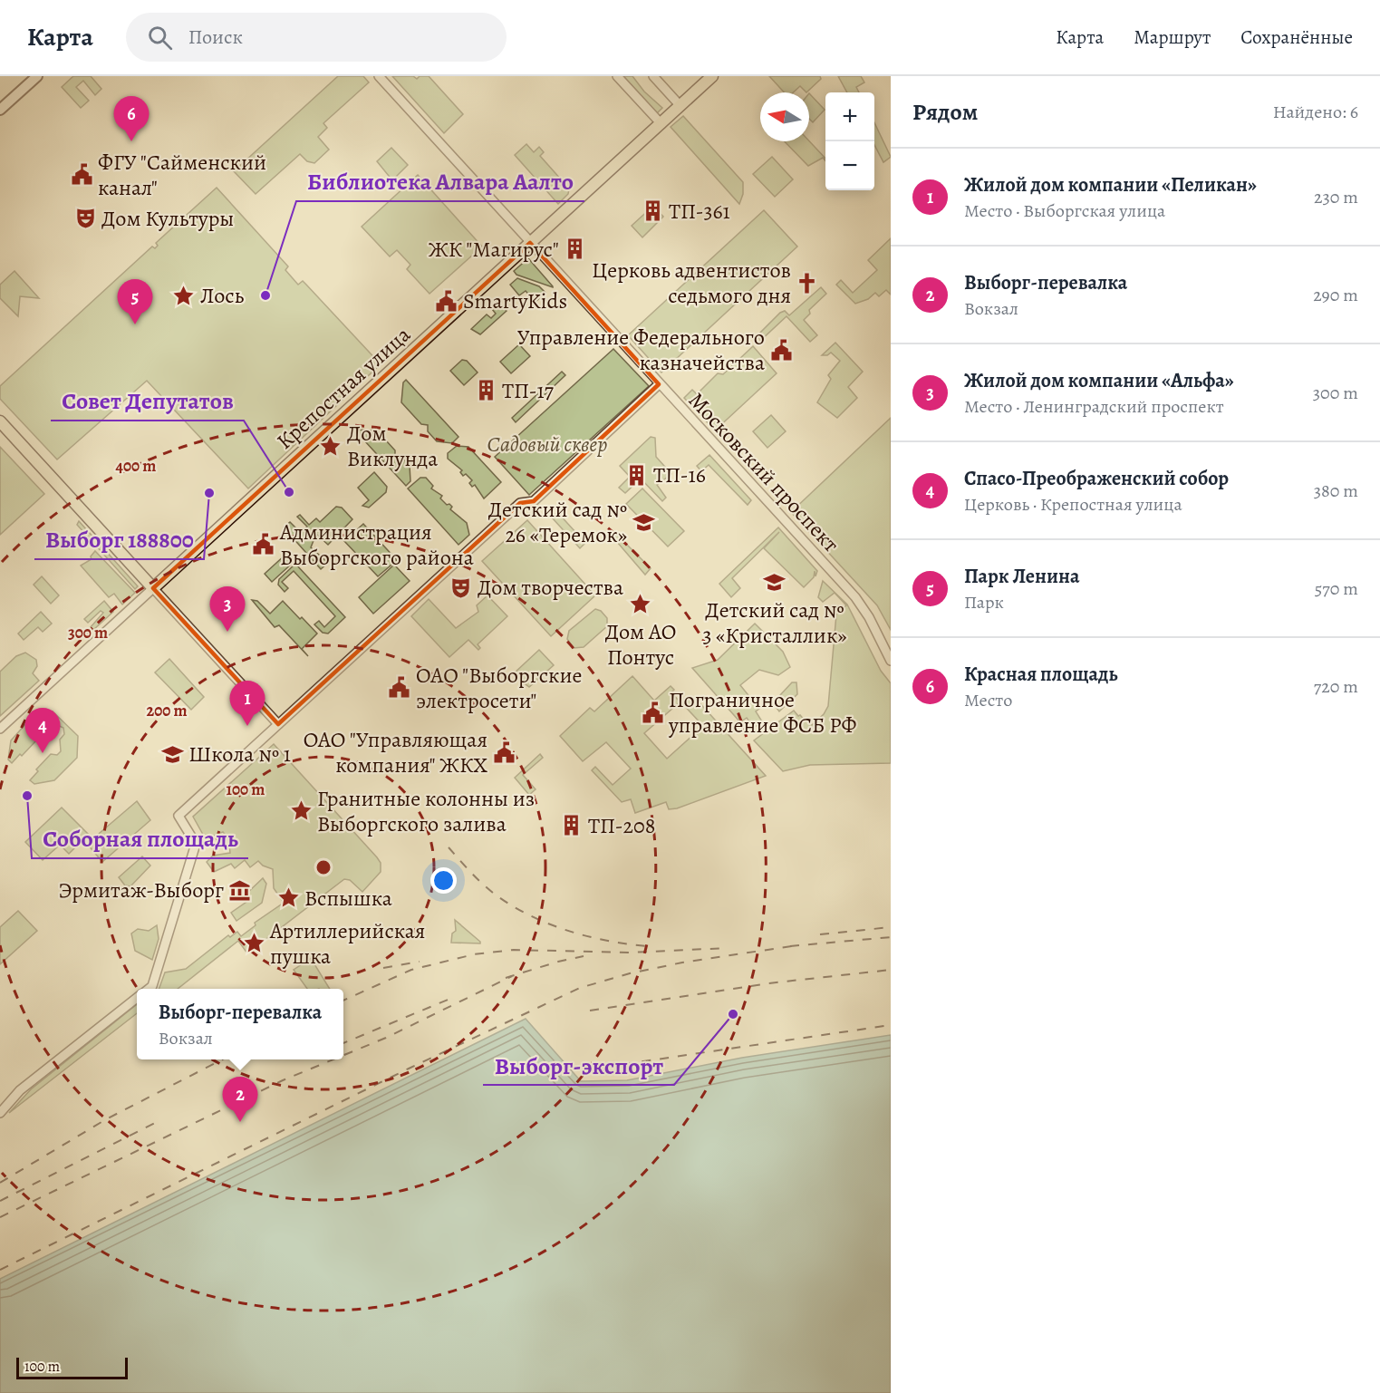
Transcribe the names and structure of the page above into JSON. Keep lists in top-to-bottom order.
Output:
{
  "streets": {
    "main road": ["Крепостная улица"],
    "street": ["Московский проспект"]
  },
  "crossings": [
    ["Крепостная улица", "Московский проспект"]
  ],
  "parks": ["Садовый сквер"],
  "places": {
    "public building": [
      "ФГУ \"Сайменский канал\"",
      "SmartyKids",
      "Управление Федерального казначейства",
      "Администрация Выборгского района",
      "ОАО \"Выборгские электросети\"",
      "Пограничное управление ФСБ РФ",
      "ОАО \"Управляющая компания\" ЖКХ"
    ],
    "building": [
      "ТП-361",
      "ЖК \"Магирус\"",
      "ТП-17",
      "ТП-16",
      "ТП-208"
    ],
    "theatre": ["Дом Культуры", "Дом творчества"],
    "church": ["Церковь адвентистов седьмого дня"],
    "place": [
      "Лось",
      "Дом Виклунда",
      "Дом АО Понтус",
      "Гранитные колонны из Выборгского залива",
      "Вспышка",
      "Артиллерийская пушка"
    ],
    "other": [
      "Библиотека Алвара Аалто",
      "Совет Депутатов",
      "Выборг 188800",
      "Соборная площадь",
      "Выборг-экспорт"
    ],
    "school or university": ["Детский сад № 26 «Теремок»", "Детский сад № 3 «Кристаллик»", "Школа № 1"],
    "museum": ["Эрмитаж-Выборг"]
  },
  "scale_bar": "100 m",
  "north": "left",
  "page": {
    "header": "Карта",
    "search": "Поиск",
    "nav": ["Карта", "Маршрут", "Сохранённые"],
    "heading": ["Рядом", "Найдено: 6"],
    "map_buttons": ["+", "−"],
    "pins": [
      "6",
      "5",
      "3",
      "1",
      "4",
      "2"
    ],
    "list": [
      {
        "mark": "1",
        "name": "Жилой дом компании «Пеликан»",
        "note": "Место · Выборгская улица",
        "value": "230 m"
      },
      {
        "mark": "2",
        "name": "Выборг-перевалка",
        "note": "Вокзал",
        "value": "290 m"
      },
      {
        "mark": "3",
        "name": "Жилой дом компании «Альфа»",
        "note": "Место · Ленинградский проспект",
        "value": "300 m"
      },
      {
        "mark": "4",
        "name": "Спасо-Преображенский собор",
        "note": "Церковь · Крепостная улица",
        "value": "380 m"
      },
      {
        "mark": "5",
        "name": "Парк Ленина",
        "note": "Парк",
        "value": "570 m"
      },
      {
        "mark": "6",
        "name": "Красная площадь",
        "note": "Место",
        "value": "720 m"
      }
    ],
    "popup": ["Выборг-перевалка", "Вокзал"],
    "scale": "100 m"
  },
  "rings": [
    "400 m",
    "300 m",
    "200 m",
    "100 m"
  ]
}
